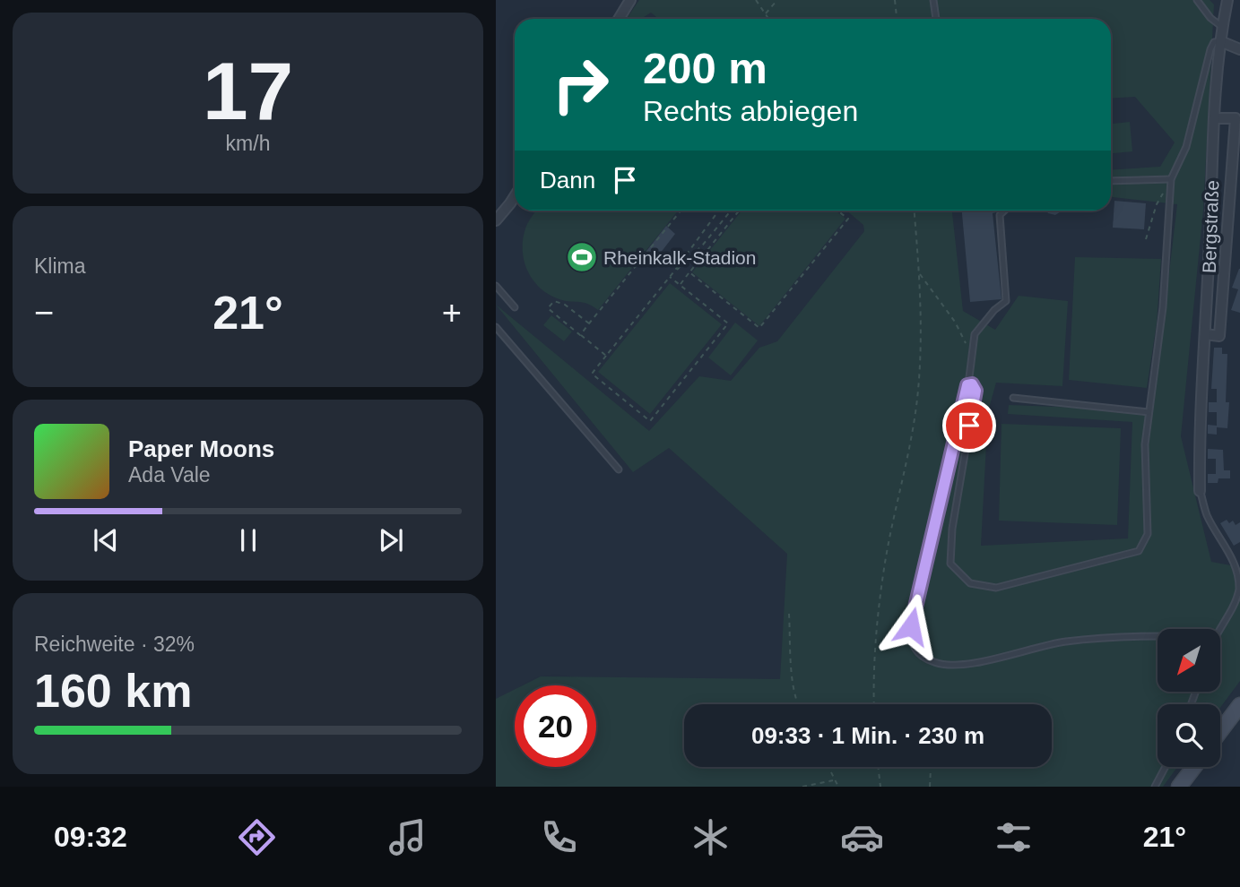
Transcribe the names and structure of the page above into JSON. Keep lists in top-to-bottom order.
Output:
{
  "streets": {
    "street": ["Bergstraße"]
  },
  "places": {
    "sports": ["Rheinkalk-Stadion"]
  },
  "north": "bottom left",
  "page": {
    "tile": [
      ["17", "km/h"],
      "Klima",
      ["Reichweite · 32%", "160 km"]
    ],
    "turn": ["200 m", "Rechts abbiegen"],
    "then": "Dann",
    "heat": ["−", "21°", "+"],
    "song": ["Paper Moons", "Ada Vale"],
    "limit": "20",
    "trip": "09:33 · 1 Min. · 230 m",
    "tabs": ["09:32", "21°"]
  }
}
